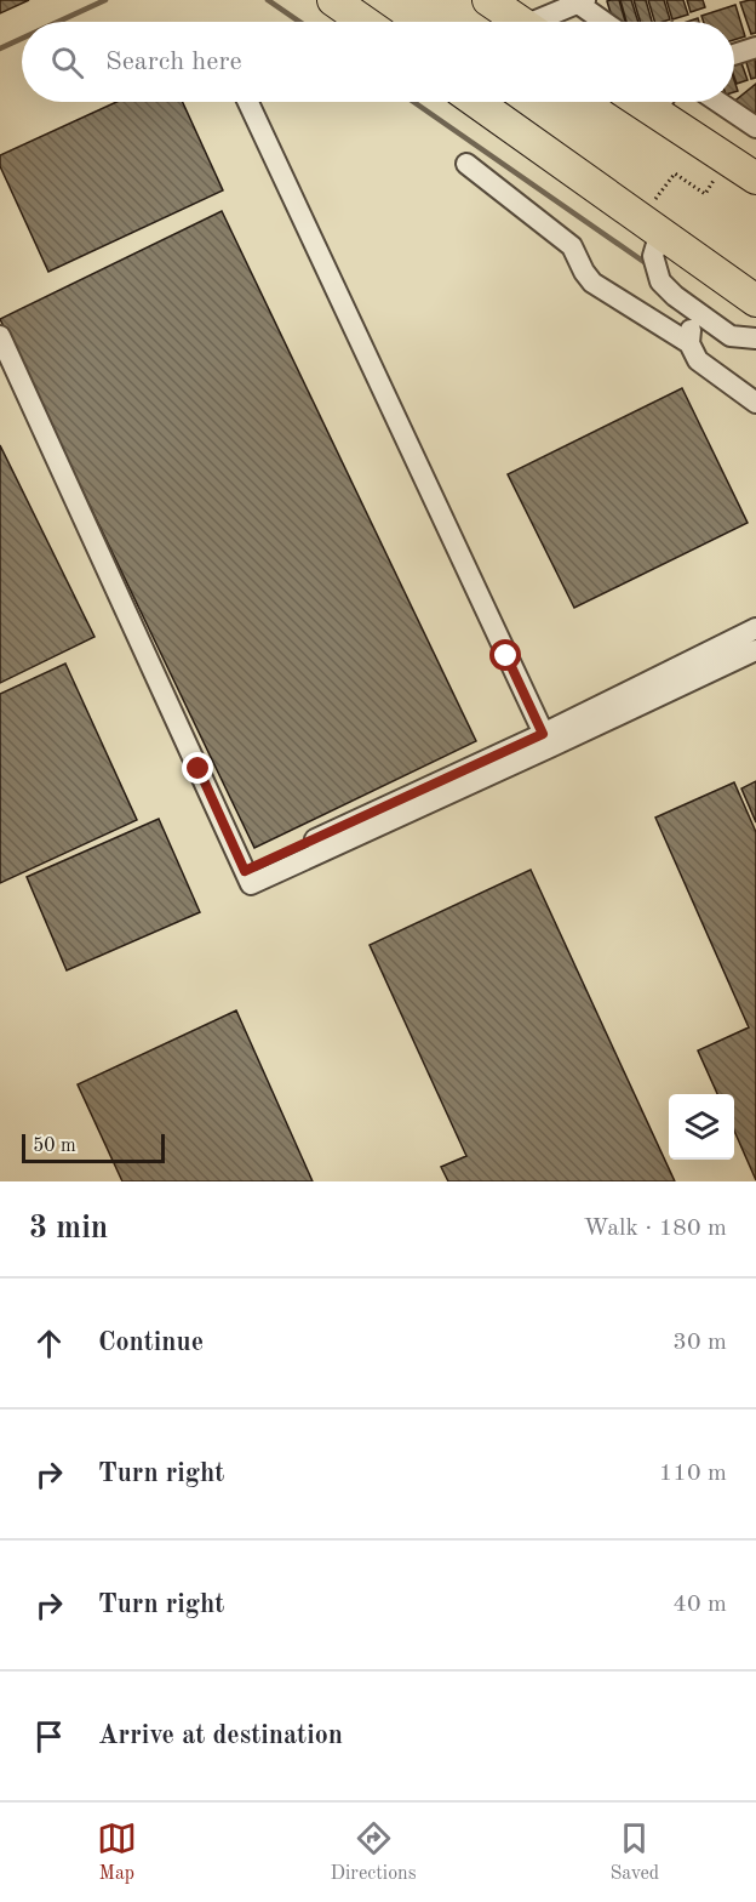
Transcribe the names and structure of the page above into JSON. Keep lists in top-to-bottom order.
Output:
{
  "scale_bar": "50 m",
  "page": {
    "search": "Search here",
    "scale": "50 m",
    "heading": ["3 min", "Walk · 180 m"],
    "list": [
      ["Continue", "30 m"],
      ["Turn right", "110 m"],
      ["Turn right", "40 m"],
      "Arrive at destination"
    ],
    "nav": ["Map", "Directions", "Saved"]
  }
}
